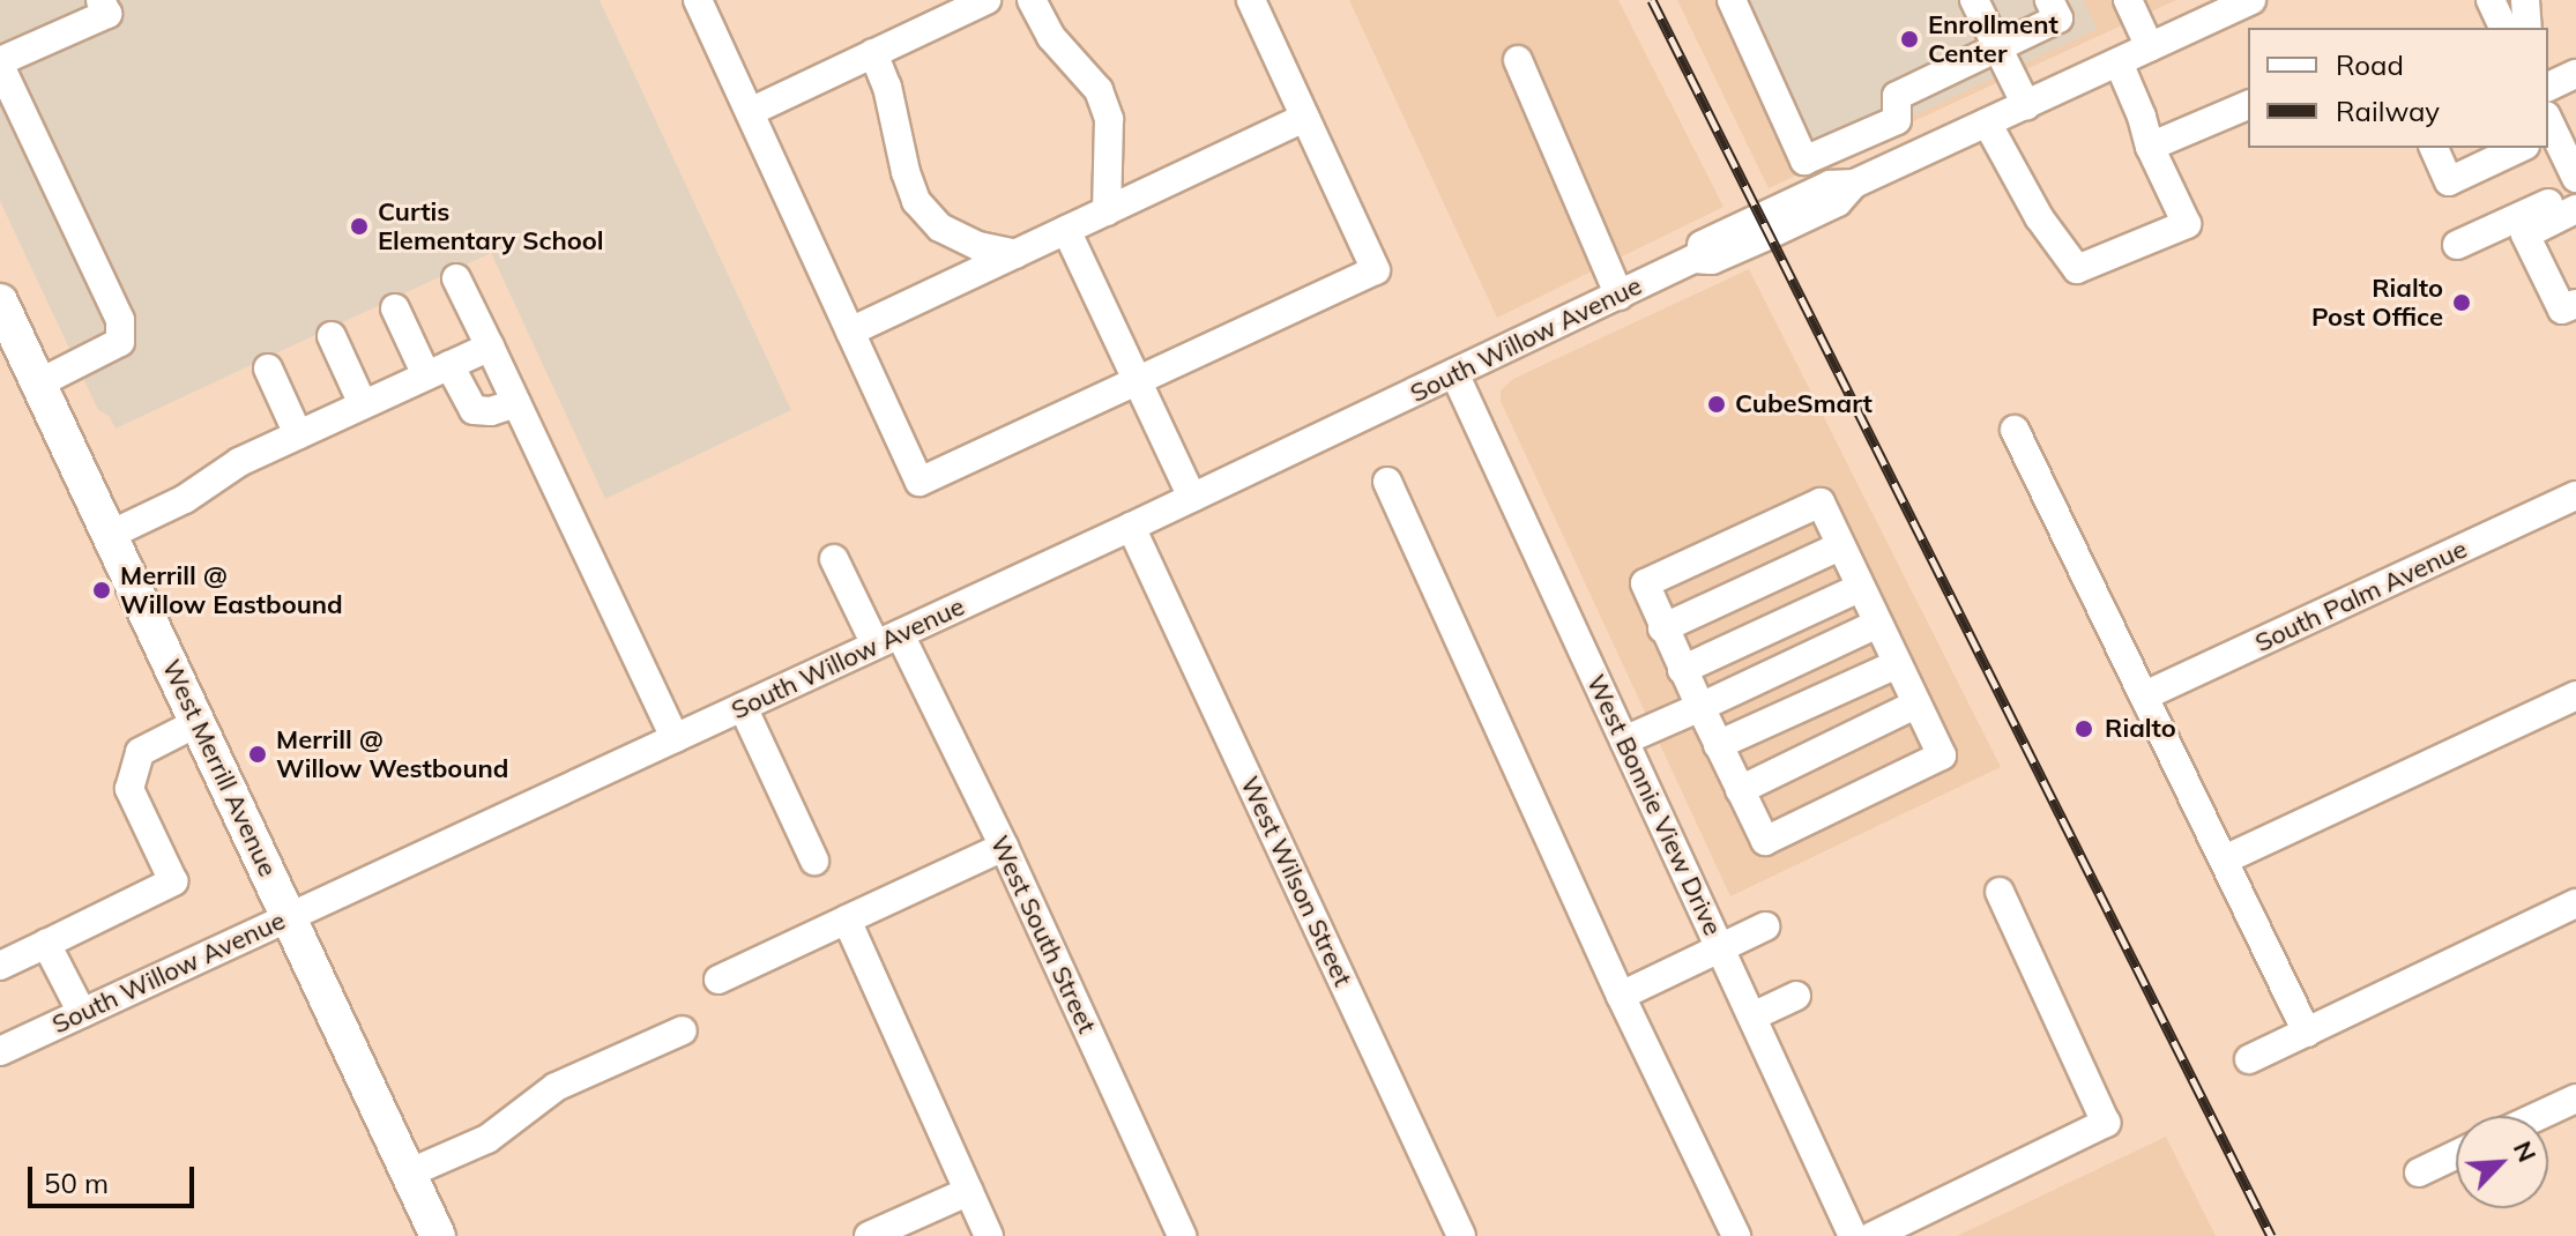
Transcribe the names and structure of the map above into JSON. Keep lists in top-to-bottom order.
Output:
{
  "streets": {
    "main road": ["West Merrill Avenue"],
    "street": [
      "South Willow Avenue",
      "South Palm Avenue",
      "West Bonnie View Drive",
      "West Wilson Street",
      "West South Street"
    ]
  },
  "crossings": [
    ["South Willow Avenue", "West Merrill Avenue"],
    ["South Willow Avenue", "West Bonnie View Drive"],
    ["South Willow Avenue", "West Wilson Street"],
    ["South Willow Avenue", "West South Street"]
  ],
  "places": [
    "Enrollment Center",
    "Curtis Elementary School",
    "Rialto Post Office",
    "CubeSmart",
    "Merrill @ Willow Eastbound",
    "Rialto",
    "Merrill @ Willow Westbound"
  ],
  "legend": ["Road", "Railway"],
  "scale_bar": "50 m",
  "north": "top right"
}
